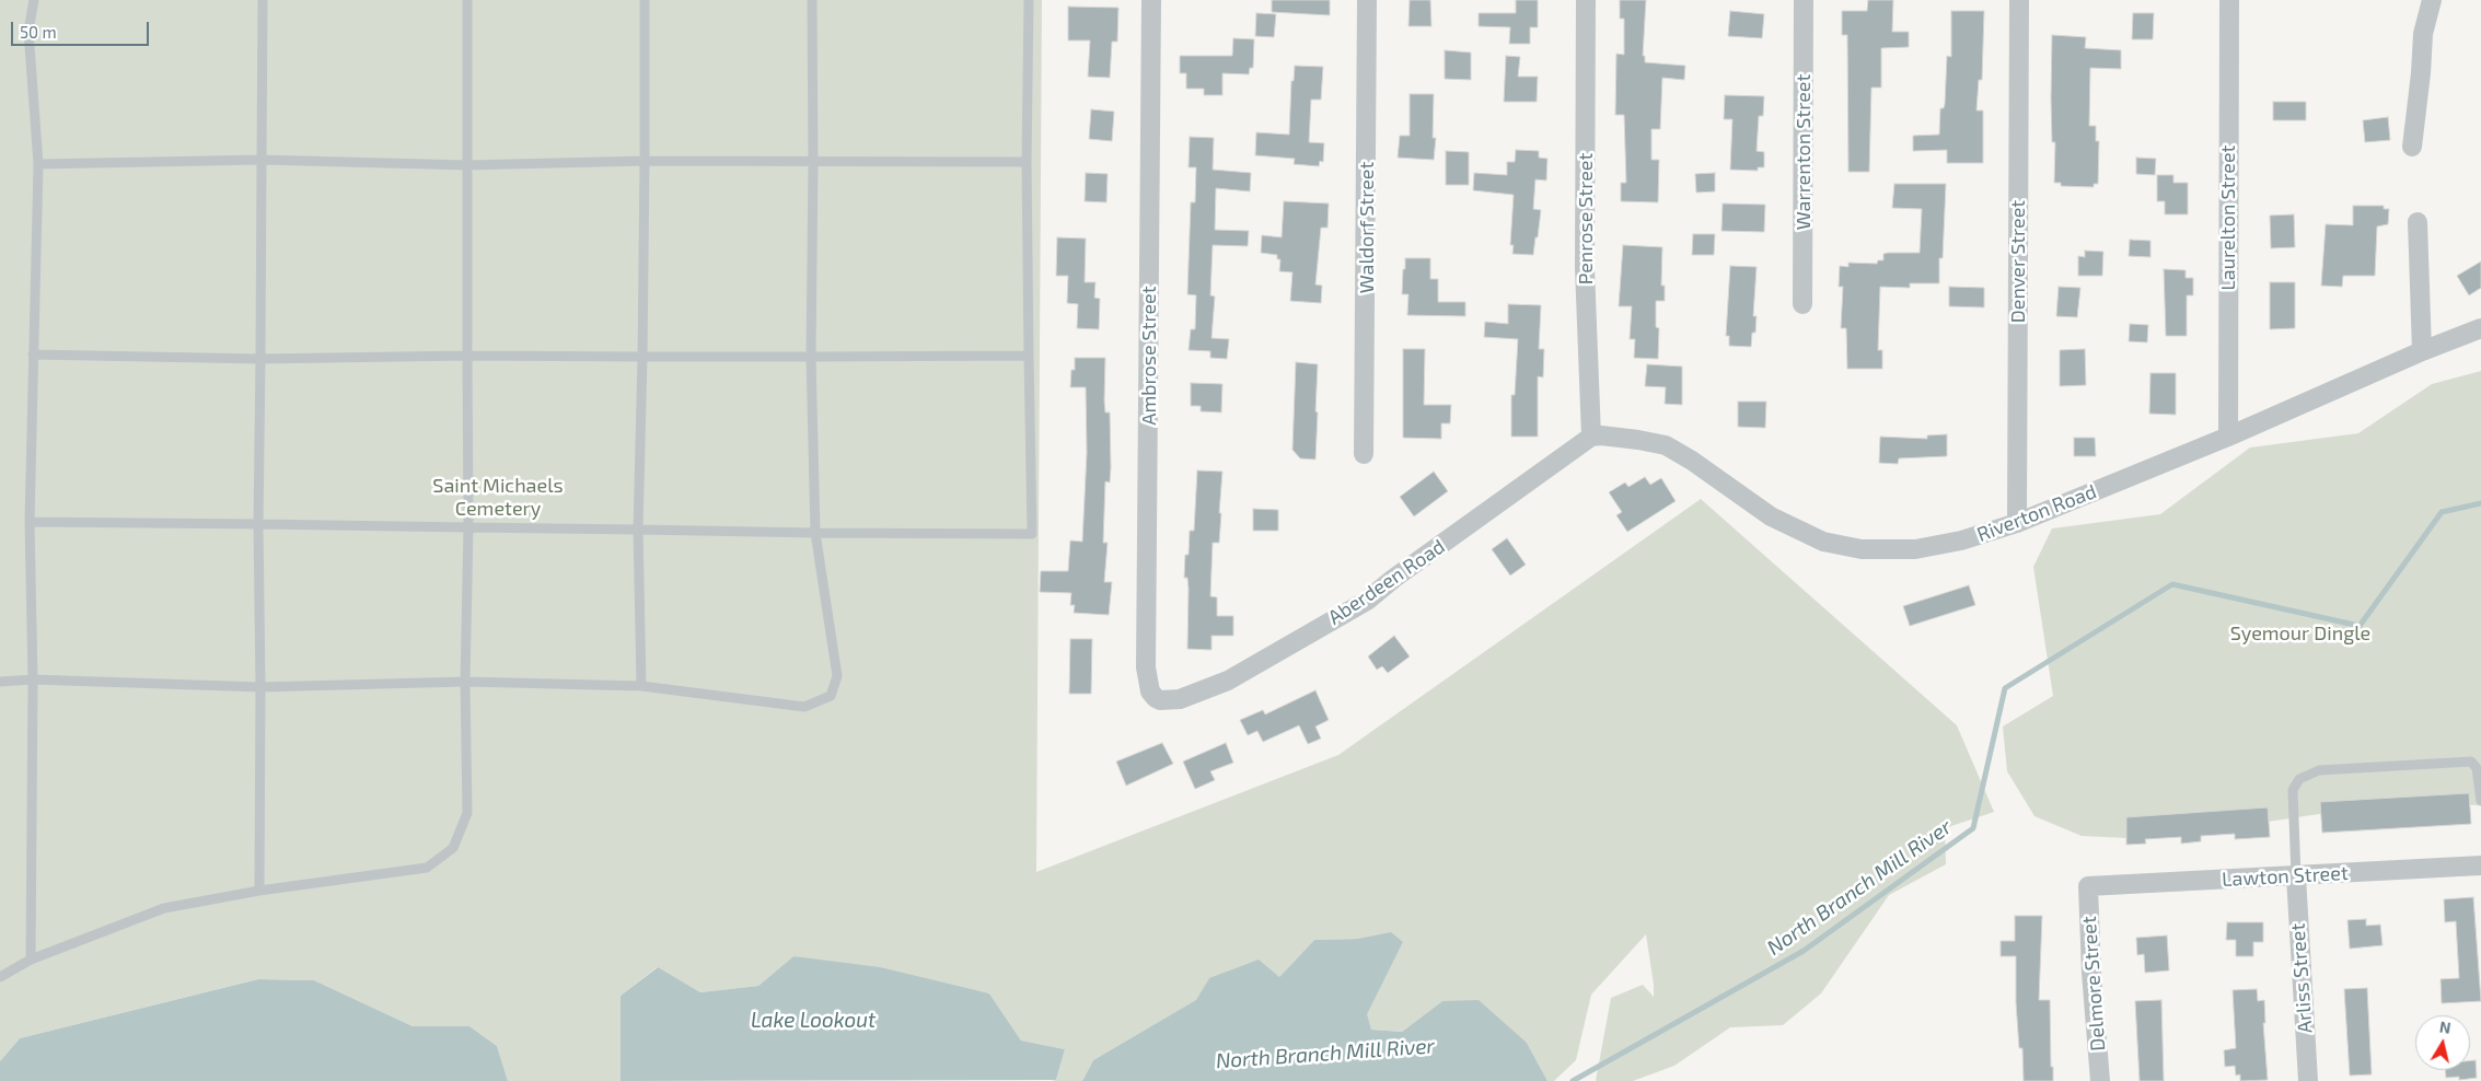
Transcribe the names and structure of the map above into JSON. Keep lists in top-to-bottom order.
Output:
{
  "streets": {
    "street": [
      "Warrenton Street",
      "Laurelton Street",
      "Penrose Street",
      "Waldorf Street",
      "Denver Street",
      "Ambrose Street",
      "Riverton Road",
      "Aberdeen Road",
      "Lawton Street",
      "Arliss Street",
      "Delmore Street"
    ]
  },
  "crossings": [
    ["Laurelton Street", "Riverton Road"],
    ["Penrose Street", "Riverton Road"],
    ["Penrose Street", "Aberdeen Road"],
    ["Denver Street", "Riverton Road"],
    ["Ambrose Street", "Aberdeen Road"],
    ["Riverton Road", "Aberdeen Road"],
    ["Lawton Street", "Arliss Street"],
    ["Lawton Street", "Delmore Street"]
  ],
  "water": ["North Branch Mill River", "Lake Lookout"],
  "parks": ["Saint Michaels Cemetery", "Syemour Dingle"],
  "scale_bar": "50 m",
  "north": "top"
}
